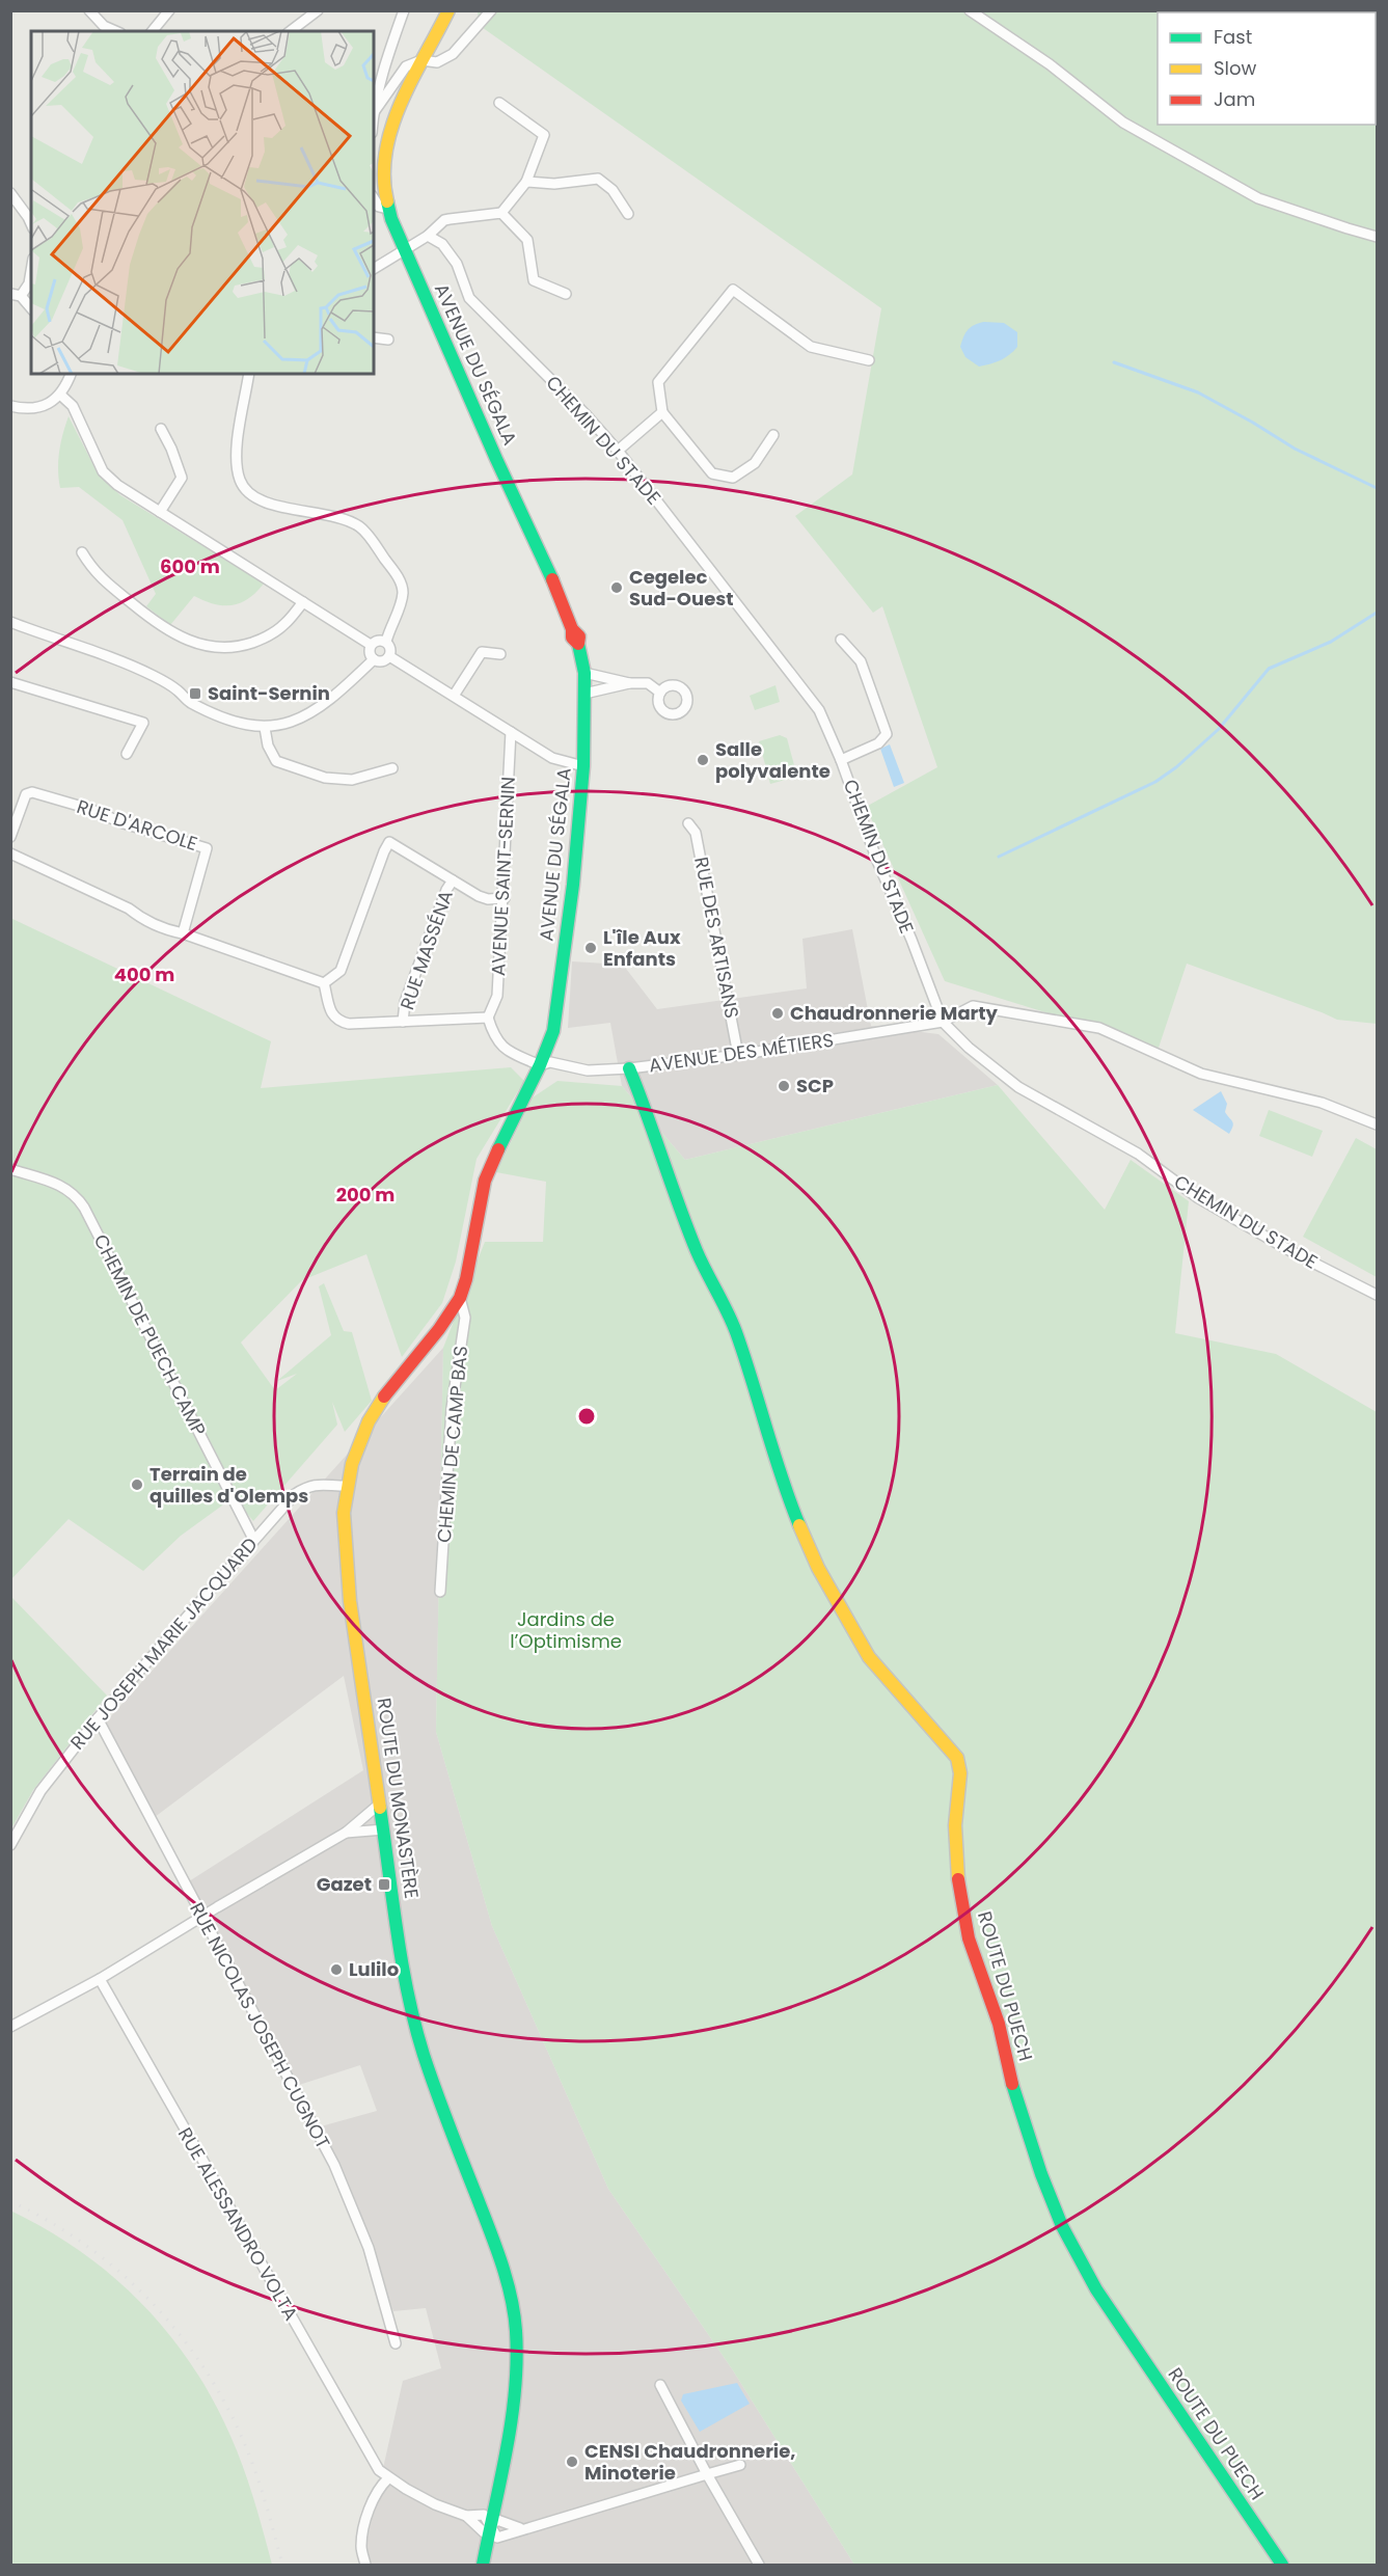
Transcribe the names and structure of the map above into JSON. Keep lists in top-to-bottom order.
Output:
{
  "streets": {
    "street": [
      "AVENUE DU SÉGALA",
      "CHEMIN DU STADE",
      "RUE D'ARCOLE",
      "AVENUE SAINT-SERNIN",
      "RUE DES ARTISANS",
      "RUE MASSÉNA",
      "AVENUE DES MÉTIERS",
      "CHEMIN DE PUECH CAMP",
      "CHEMIN DE CAMP BAS",
      "RUE JOSEPH MARIE JACQUARD",
      "ROUTE DU MONASTÈRE",
      "ROUTE DU PUECH",
      "RUE NICOLAS JOSEPH CUGNOT",
      "RUE ALESSANDRO VOLTA"
    ]
  },
  "crossings": [
    ["AVENUE DU SÉGALA", "AVENUE DES MÉTIERS"],
    ["AVENUE DU SÉGALA", "ROUTE DU MONASTÈRE"],
    ["CHEMIN DU STADE", "AVENUE DES MÉTIERS"],
    ["RUE DES ARTISANS", "AVENUE DES MÉTIERS"],
    ["AVENUE DES MÉTIERS", "ROUTE DU MONASTÈRE"],
    ["AVENUE DES MÉTIERS", "ROUTE DU PUECH"],
    ["CHEMIN DE PUECH CAMP", "RUE JOSEPH MARIE JACQUARD"],
    ["CHEMIN DE CAMP BAS", "ROUTE DU MONASTÈRE"],
    ["RUE JOSEPH MARIE JACQUARD", "ROUTE DU MONASTÈRE"],
    ["RUE JOSEPH MARIE JACQUARD", "RUE NICOLAS JOSEPH CUGNOT"],
    ["ROUTE DU MONASTÈRE", "RUE ALESSANDRO VOLTA"]
  ],
  "parks": ["Jardins de l’Optimisme"],
  "places": {
    "other": [
      "Cegelec Sud-Ouest",
      "Salle polyvalente",
      "L'île Aux Enfants",
      "Chaudronnerie Marty",
      "SCP",
      "Terrain de quilles d'Olemps",
      "Lulilo",
      "CENSI Chaudronnerie, Minoterie"
    ],
    "transit": ["Saint-Sernin", "Gazet"]
  },
  "legend": ["Fast", "Slow", "Jam"],
  "rings": ["600 m", "400 m", "200 m"]
}
